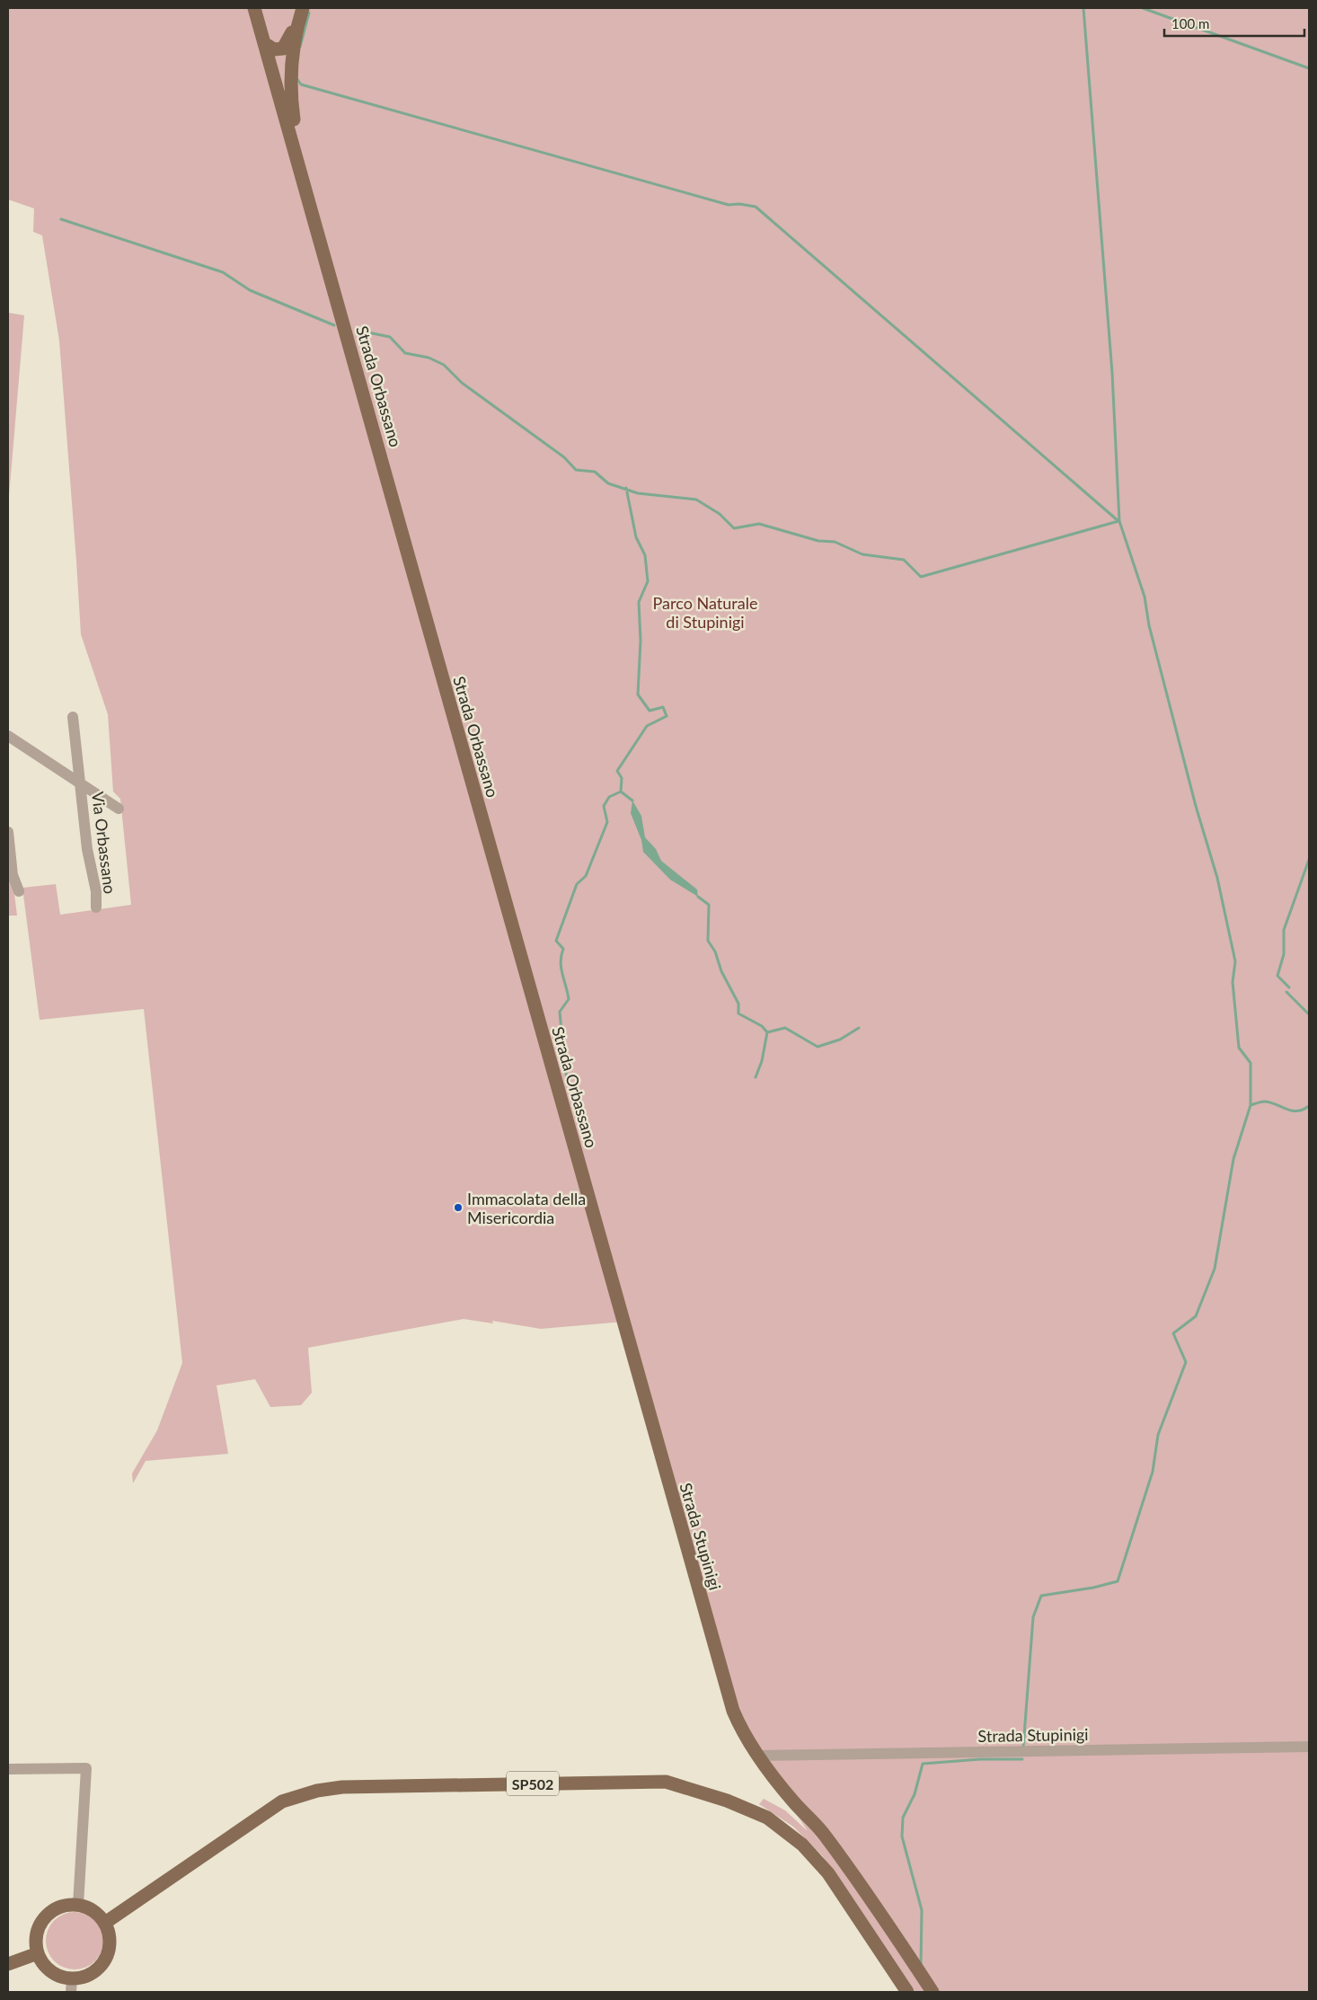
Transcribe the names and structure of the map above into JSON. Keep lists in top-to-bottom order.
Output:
{
  "streets": {
    "main road": ["Strada Orbassano", "Strada Stupinigi", "SP502"],
    "street": ["Via Orbassano"]
  },
  "crossings": [
    ["Strada Orbassano", "Strada Stupinigi"]
  ],
  "parks": ["Parco Naturale di Stupinigi"],
  "places": ["Immacolata della Misericordia"],
  "scale_bar": "100 m"
}
